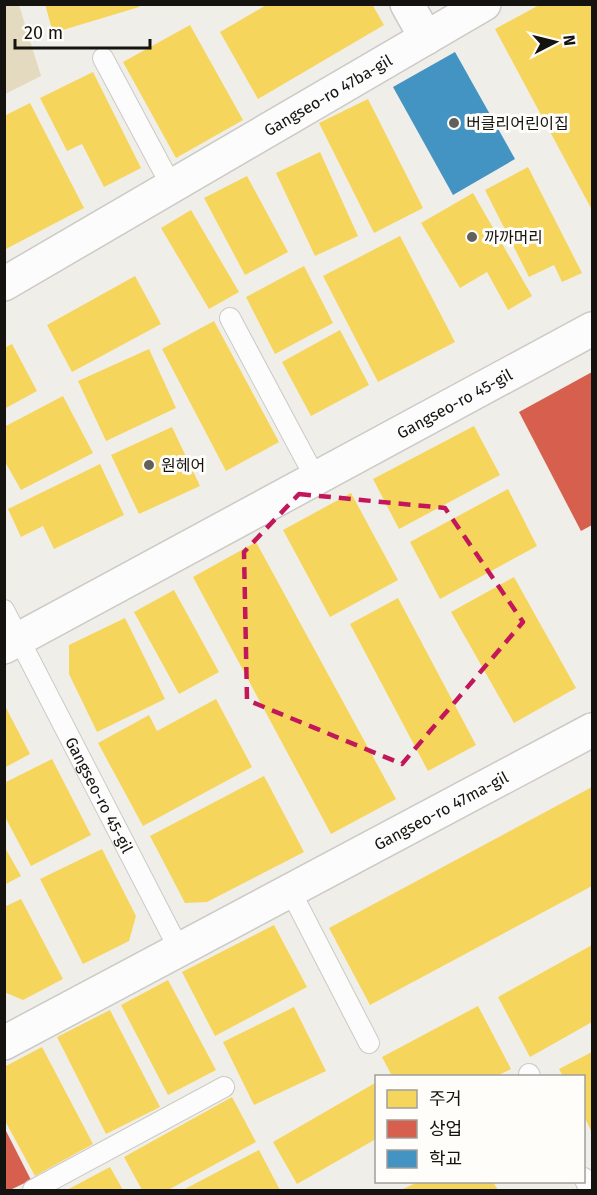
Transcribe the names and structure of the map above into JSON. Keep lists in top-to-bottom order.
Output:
{
  "streets": {
    "street": ["Gangseo-ro 47ba-gil", "Gangseo-ro 45-gil", "Gangseo-ro 47ma-gil"]
  },
  "crossings": [
    ["Gangseo-ro 45-gil", "Gangseo-ro 47ma-gil"]
  ],
  "places": ["버클리어린이집", "까까머리", "원헤어"],
  "legend": ["주거", "상업", "학교"],
  "scale_bar": "20 m",
  "north": "right"
}
